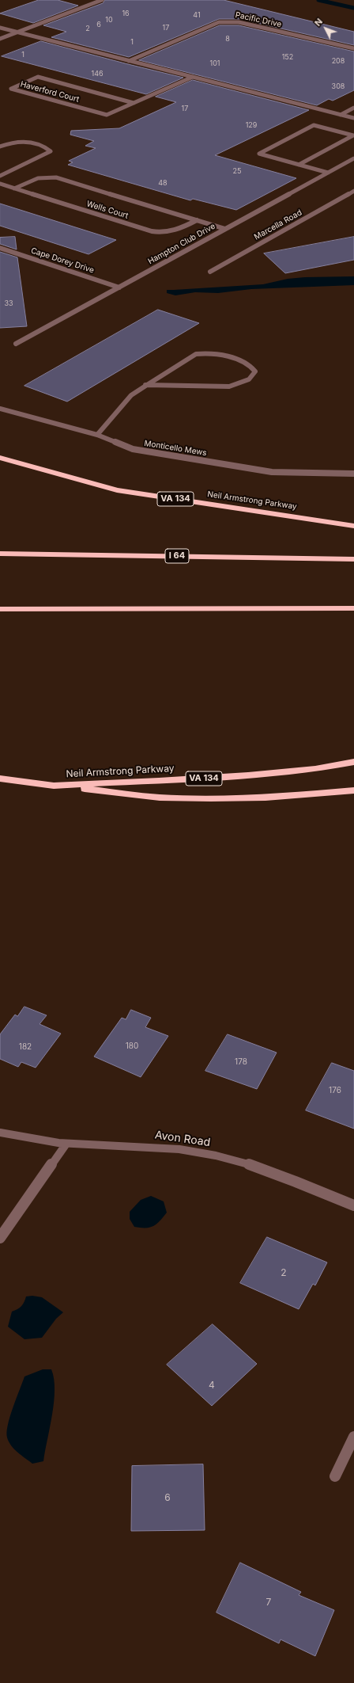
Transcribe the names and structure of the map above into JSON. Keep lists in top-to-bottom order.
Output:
{
  "streets": {
    "highway": ["VA 134", "Neil Armstrong Parkway", "I 64"],
    "street": [
      "Pacific Drive",
      "Haverford Court",
      "Wells Court",
      "Marcella Road",
      "Hampton Club Drive",
      "Cape Dorey Drive",
      "Monticello Mews",
      "Avon Road"
    ]
  },
  "crossings": [
    ["Wells Court", "Hampton Club Drive"],
    ["Hampton Club Drive", "Cape Dorey Drive"]
  ],
  "house_numbers": [
    "16",
    "41",
    "10",
    "6",
    "17",
    "2",
    "8",
    "1",
    "1",
    "152",
    "208",
    "101",
    "146",
    "308",
    "17",
    "129",
    "25",
    "48",
    "33",
    "180",
    "182",
    "178",
    "176",
    "2",
    "4",
    "6",
    "7"
  ],
  "north": "top left"
}
